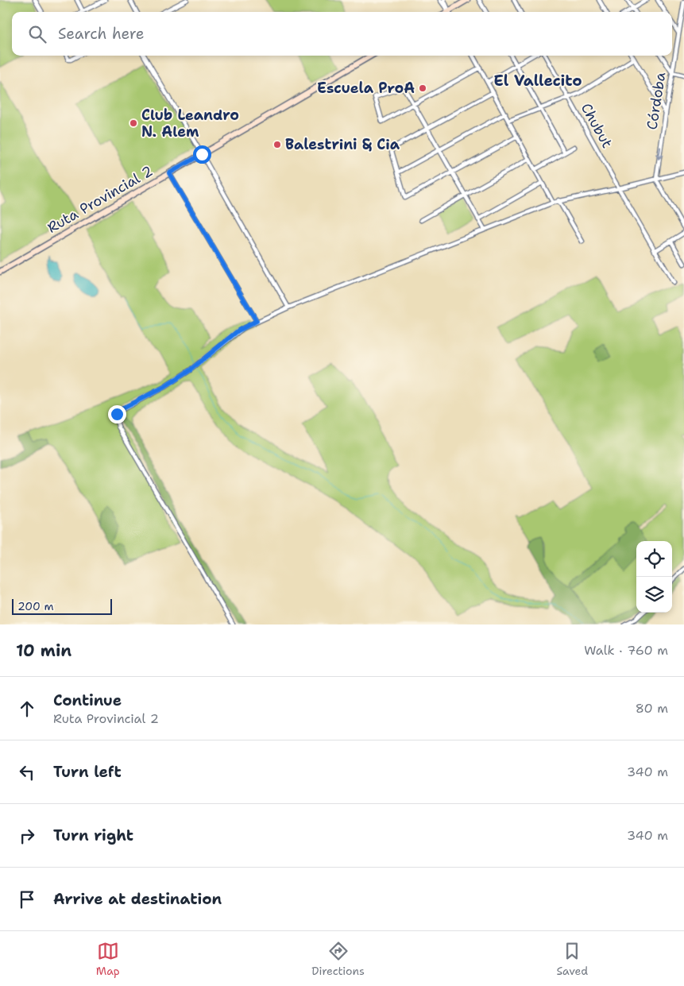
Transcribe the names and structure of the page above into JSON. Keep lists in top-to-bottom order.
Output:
{
  "streets": {
    "main road": ["Ruta Provincial 2"],
    "street": ["Córdoba", "Chubut"]
  },
  "one_way": ["Córdoba"],
  "districts": ["El Vallecito"],
  "places": ["Escuela ProA", "Club Leandro N. Alem", "Balestrini & Cia"],
  "scale_bar": "200 m",
  "page": {
    "search": "Search here",
    "scale": "200 m",
    "heading": ["10 min", "Walk · 760 m"],
    "list": [
      ["Continue", "Ruta Provincial 2", "80 m"],
      ["Turn left", "340 m"],
      ["Turn right", "340 m"],
      "Arrive at destination"
    ],
    "nav": ["Map", "Directions", "Saved"]
  }
}
